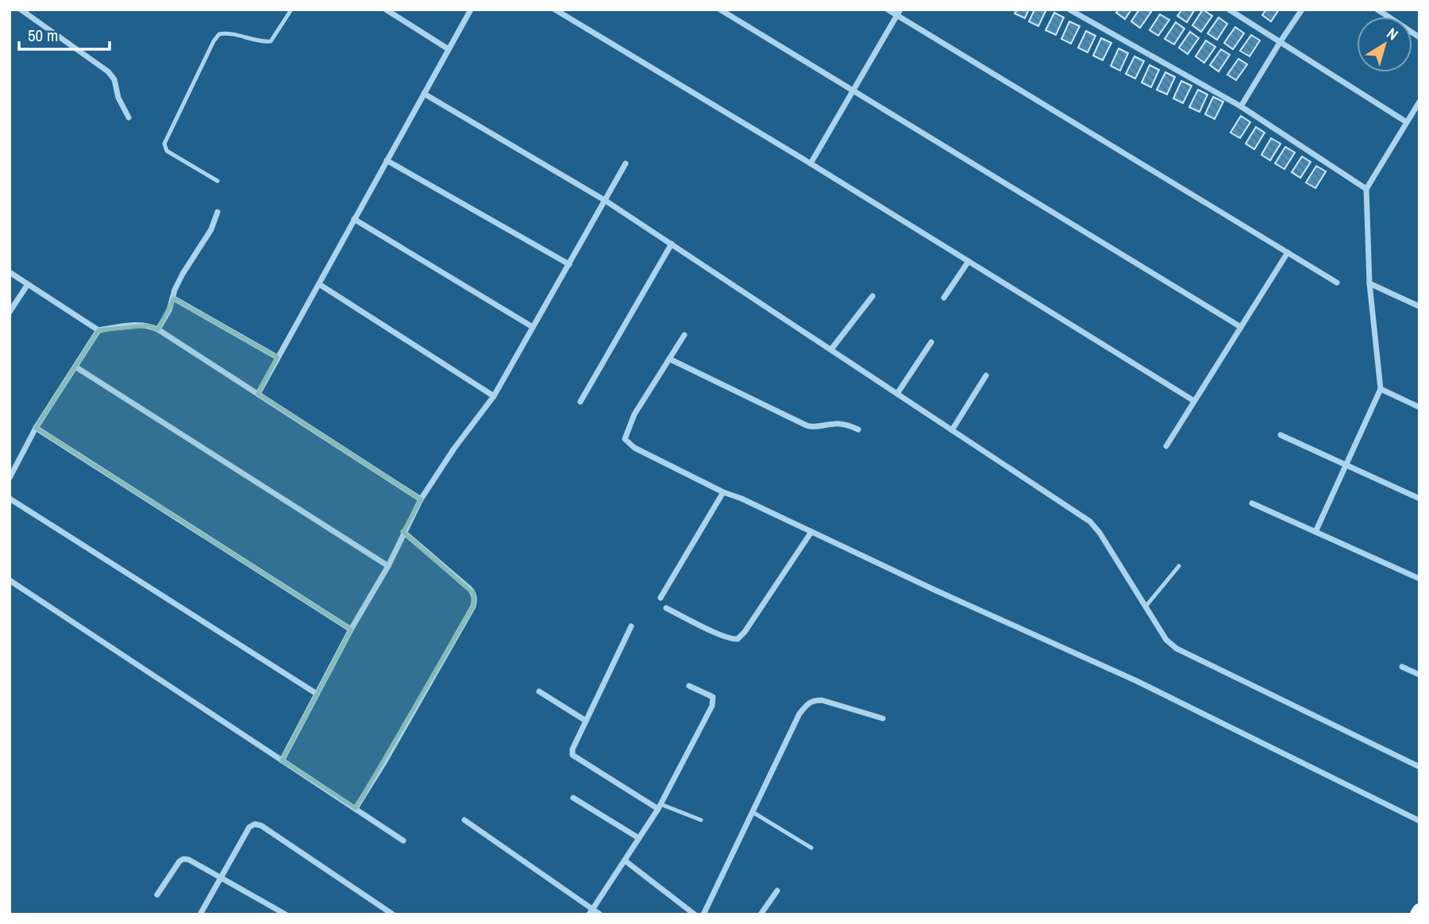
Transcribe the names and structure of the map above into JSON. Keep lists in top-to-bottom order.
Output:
{
  "scale_bar": "50 m",
  "north": "top right"
}
